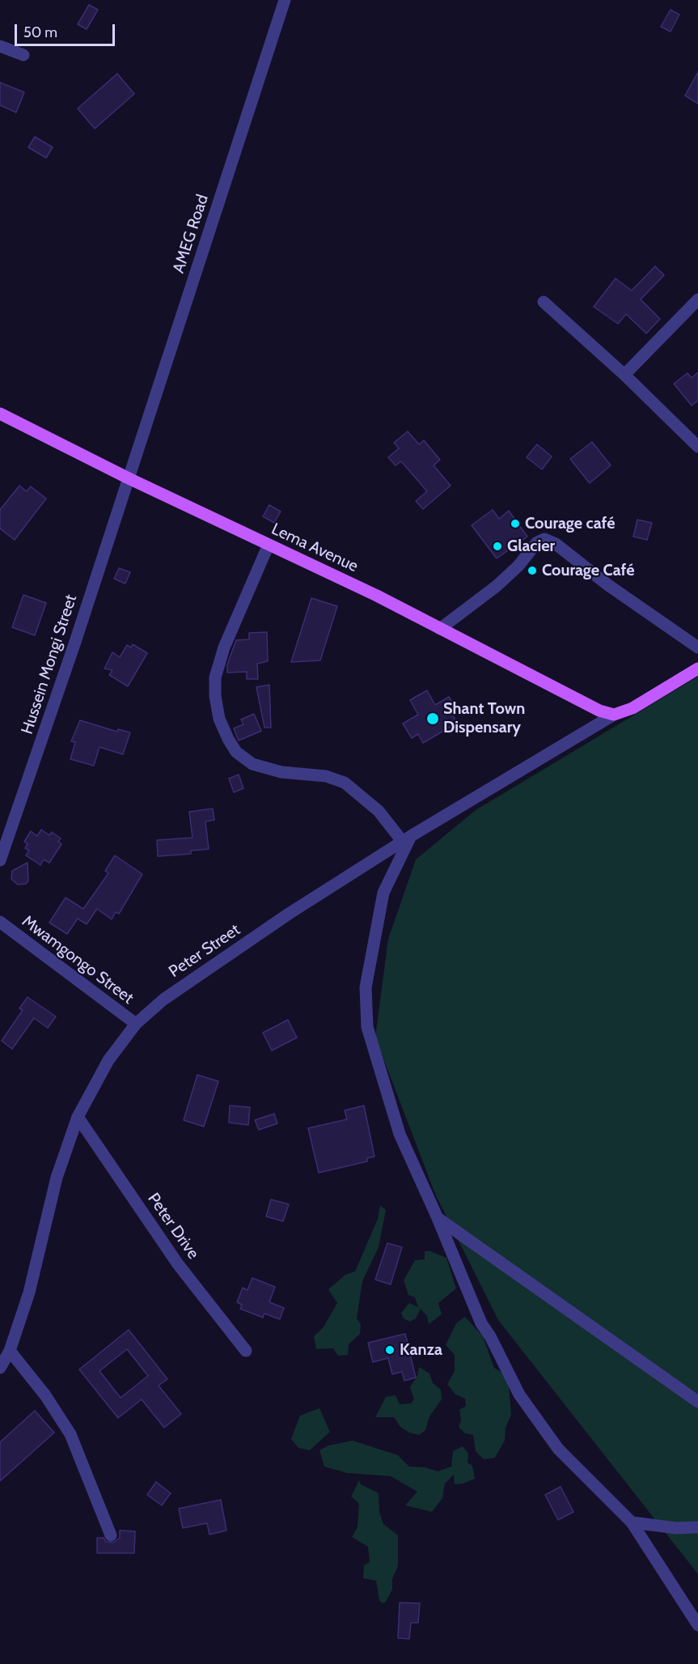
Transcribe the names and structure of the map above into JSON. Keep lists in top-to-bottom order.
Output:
{
  "streets": {
    "main road": ["Lema Avenue"],
    "street": [
      "AMEG Road",
      "Hussein Mongi Street",
      "Peter Street",
      "Mwamgongo Street",
      "Peter Drive"
    ]
  },
  "crossings": [
    ["AMEG Road", "Lema Avenue"],
    ["AMEG Road", "Hussein Mongi Street"],
    ["Lema Avenue", "Hussein Mongi Street"],
    ["Lema Avenue", "Peter Street"],
    ["Peter Street", "Mwamgongo Street"],
    ["Peter Street", "Peter Drive"]
  ],
  "places": [
    "Courage café",
    "Glacier",
    "Courage Café",
    "Shant Town Dispensary",
    "Kanza"
  ],
  "scale_bar": "50 m"
}
